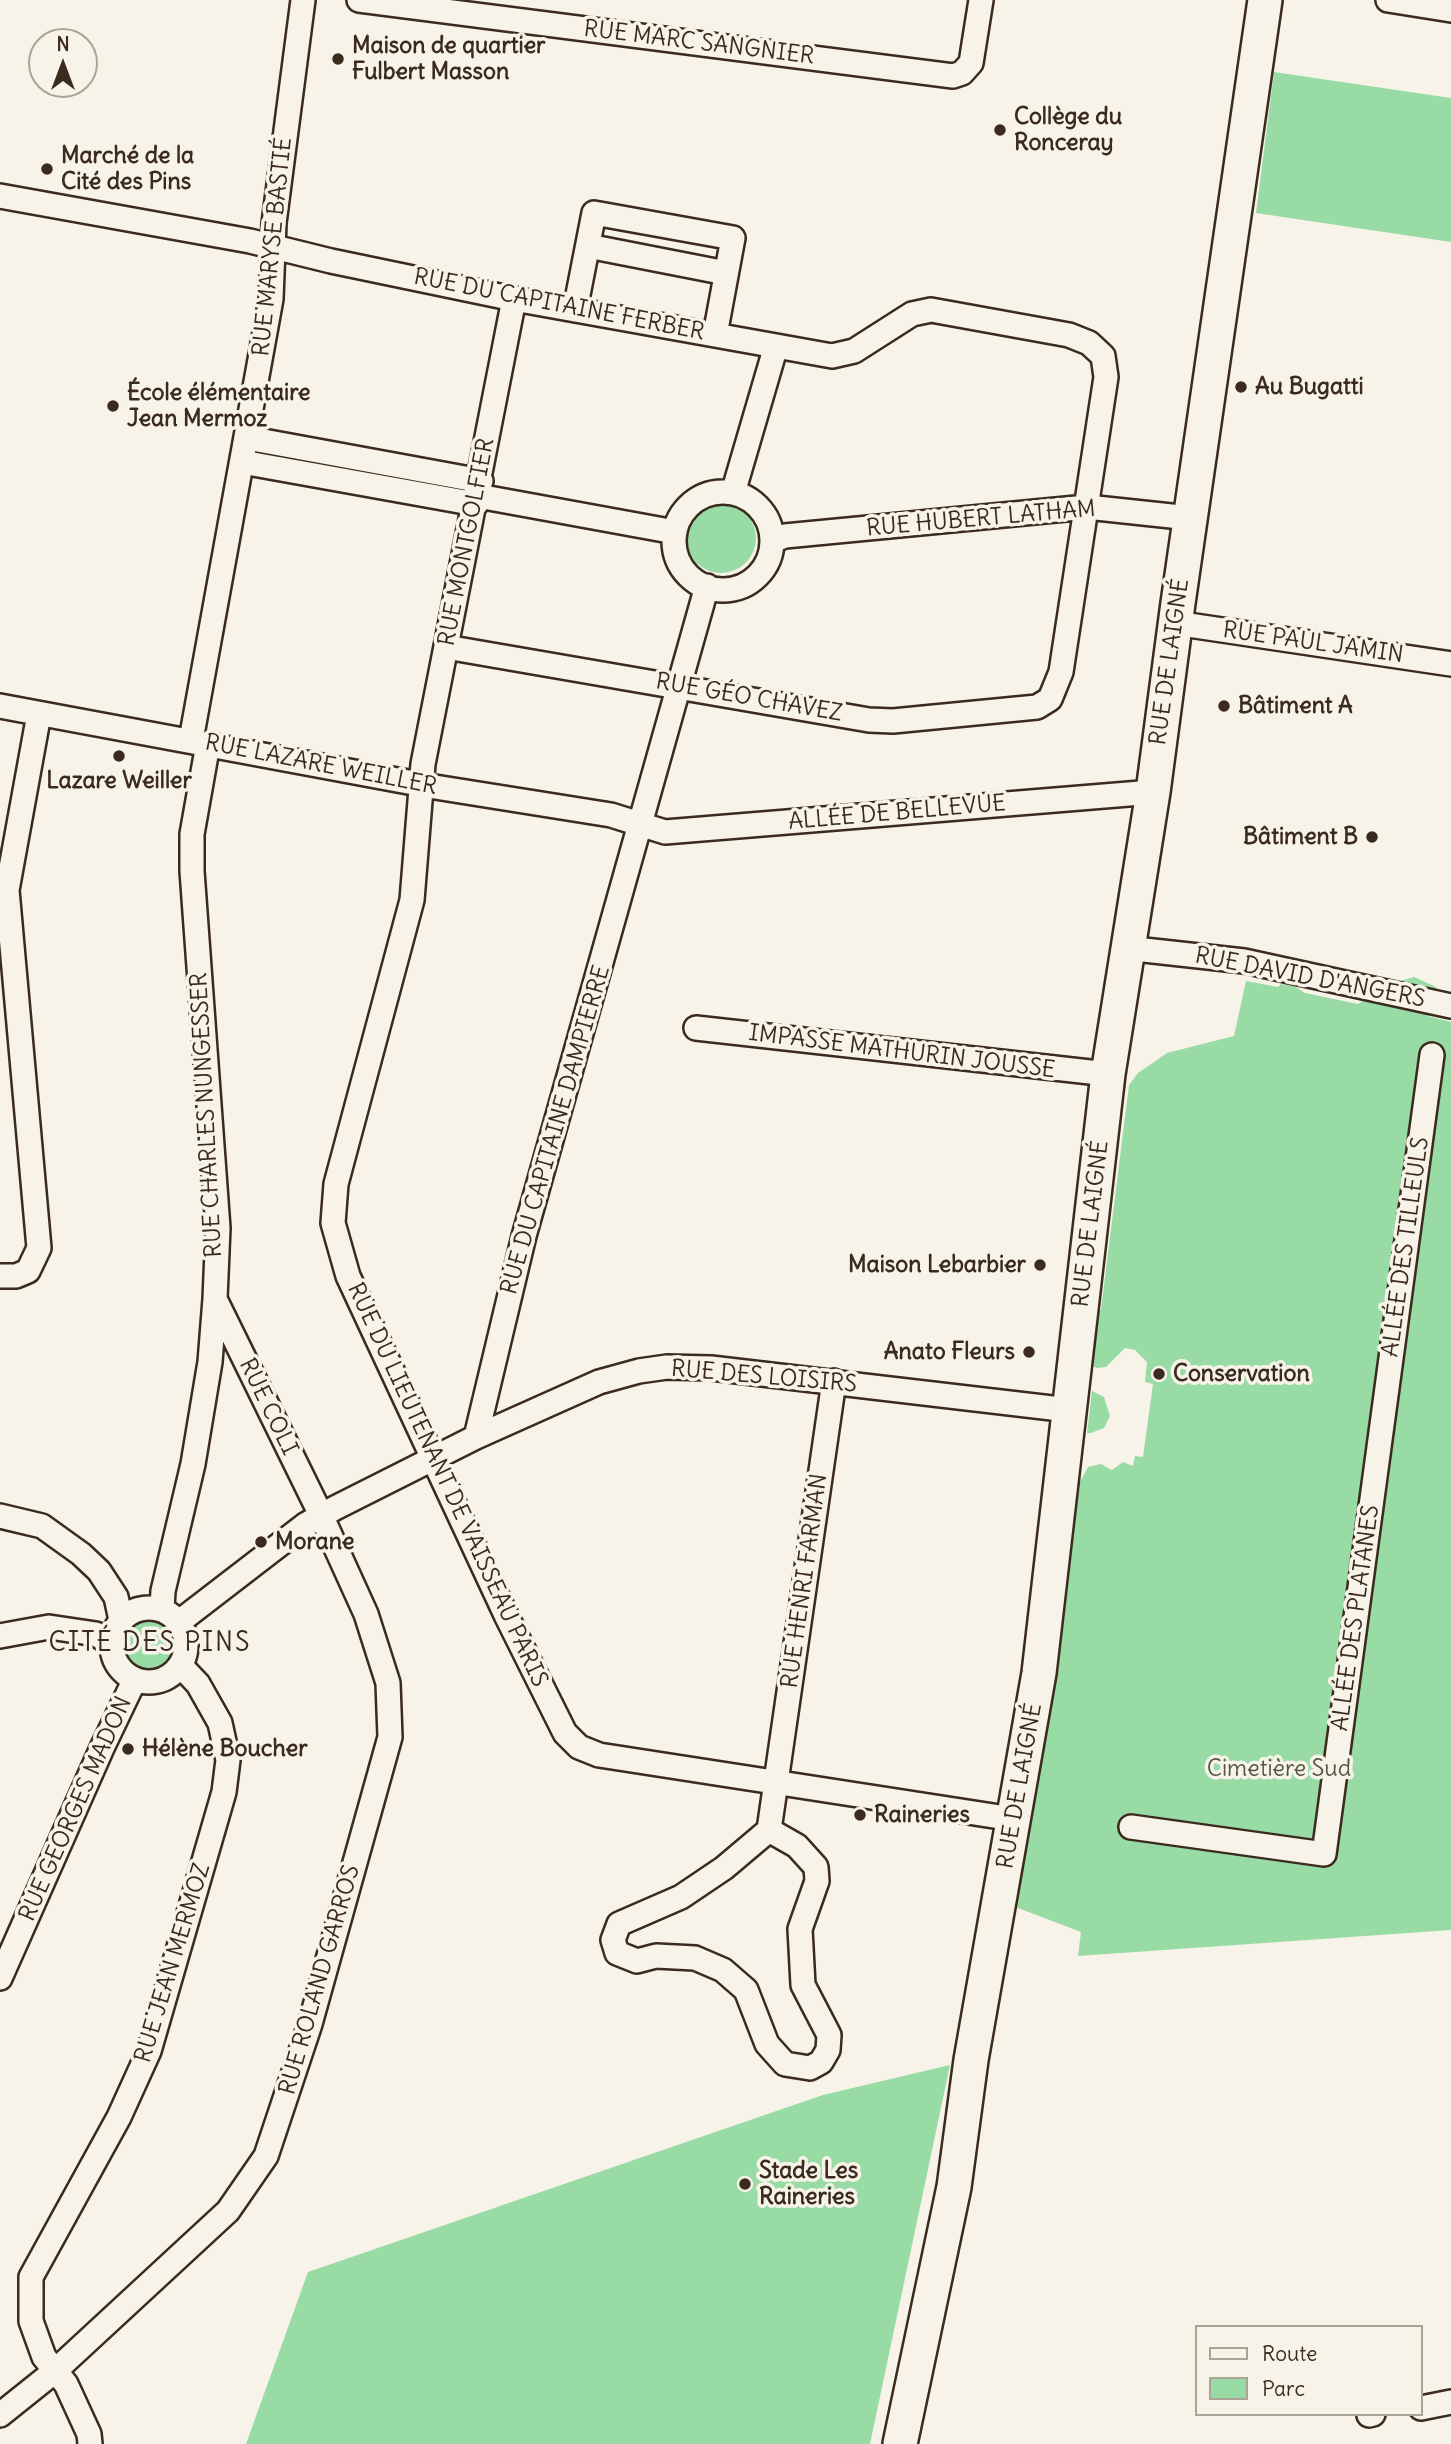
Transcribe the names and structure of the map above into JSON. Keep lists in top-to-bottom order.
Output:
{
  "streets": {
    "street": [
      "RUE MARC SANGNIER",
      "RUE MARYSE BASTIÉ",
      "RUE DU CAPITAINE FERBER",
      "RUE HUBERT LATHAM",
      "RUE MONTGOLFIER",
      "RUE PAUL JAMIN",
      "RUE DE LAIGNÉ",
      "RUE GÉO CHAVEZ",
      "RUE LAZARE WEILLER",
      "ALLÉE DE BELLEVUE",
      "RUE DAVID D'ANGERS",
      "IMPASSE MATHURIN JOUSSE",
      "RUE CHARLES NUNGESSER",
      "RUE DU CAPITAINE DAMPIERRE",
      "ALLÉE DES TILLEULS",
      "RUE DES LOISIRS",
      "RUE COLI",
      "RUE DU LIEUTENANT DE VAISSEAU PARIS",
      "RUE HENRI FARMAN",
      "ALLÉE DES PLATANES",
      "RUE GEORGES MADON",
      "RUE JEAN MERMOZ",
      "RUE ROLAND GARROS"
    ]
  },
  "crossings": [
    ["RUE MARYSE BASTIÉ", "RUE DU CAPITAINE FERBER"],
    ["RUE MARYSE BASTIÉ", "RUE LAZARE WEILLER"],
    ["RUE MARYSE BASTIÉ", "RUE CHARLES NUNGESSER"],
    ["RUE DU CAPITAINE FERBER", "RUE HUBERT LATHAM"],
    ["RUE DU CAPITAINE FERBER", "RUE MONTGOLFIER"],
    ["RUE DU CAPITAINE FERBER", "RUE GÉO CHAVEZ"],
    ["RUE HUBERT LATHAM", "RUE DE LAIGNÉ"],
    ["RUE HUBERT LATHAM", "RUE GÉO CHAVEZ"],
    ["RUE HUBERT LATHAM", "RUE DU CAPITAINE DAMPIERRE"],
    ["RUE MONTGOLFIER", "RUE GÉO CHAVEZ"],
    ["RUE MONTGOLFIER", "RUE LAZARE WEILLER"],
    ["RUE MONTGOLFIER", "RUE DU LIEUTENANT DE VAISSEAU PARIS"],
    ["RUE PAUL JAMIN", "RUE DE LAIGNÉ"],
    ["RUE DE LAIGNÉ", "ALLÉE DE BELLEVUE"],
    ["RUE DE LAIGNÉ", "RUE DAVID D'ANGERS"],
    ["RUE DE LAIGNÉ", "IMPASSE MATHURIN JOUSSE"],
    ["RUE DE LAIGNÉ", "RUE DES LOISIRS"],
    ["RUE DE LAIGNÉ", "RUE DU LIEUTENANT DE VAISSEAU PARIS"],
    ["RUE GÉO CHAVEZ", "RUE DU CAPITAINE DAMPIERRE"],
    ["RUE LAZARE WEILLER", "ALLÉE DE BELLEVUE"],
    ["RUE LAZARE WEILLER", "RUE CHARLES NUNGESSER"],
    ["RUE LAZARE WEILLER", "RUE DU CAPITAINE DAMPIERRE"],
    ["RUE LAZARE WEILLER", "RUE DU LIEUTENANT DE VAISSEAU PARIS"],
    ["ALLÉE DE BELLEVUE", "RUE DU CAPITAINE DAMPIERRE"],
    ["RUE CHARLES NUNGESSER", "RUE DES LOISIRS"],
    ["RUE CHARLES NUNGESSER", "RUE COLI"],
    ["RUE CHARLES NUNGESSER", "RUE GEORGES MADON"],
    ["RUE CHARLES NUNGESSER", "RUE JEAN MERMOZ"],
    ["RUE DU CAPITAINE DAMPIERRE", "RUE DES LOISIRS"],
    ["ALLÉE DES TILLEULS", "ALLÉE DES PLATANES"],
    ["RUE DES LOISIRS", "RUE COLI"],
    ["RUE DES LOISIRS", "RUE DU LIEUTENANT DE VAISSEAU PARIS"],
    ["RUE DES LOISIRS", "RUE HENRI FARMAN"],
    ["RUE DES LOISIRS", "RUE GEORGES MADON"],
    ["RUE DES LOISIRS", "RUE JEAN MERMOZ"],
    ["RUE DES LOISIRS", "RUE ROLAND GARROS"],
    ["RUE COLI", "RUE ROLAND GARROS"],
    ["RUE DU LIEUTENANT DE VAISSEAU PARIS", "RUE HENRI FARMAN"],
    ["RUE GEORGES MADON", "RUE JEAN MERMOZ"],
    ["RUE JEAN MERMOZ", "RUE ROLAND GARROS"]
  ],
  "districts": ["CITÉ DES PINS"],
  "parks": ["Cimetière Sud"],
  "places": [
    "Maison de quartier Fulbert Masson",
    "Collège du Ronceray",
    "Marché de la Cité des Pins",
    "Au Bugatti",
    "École élémentaire Jean Mermoz",
    "Bâtiment A",
    "Lazare Weiller",
    "Bâtiment B",
    "Maison Lebarbier",
    "Anato Fleurs",
    "Conservation",
    "Morane",
    "Hélène Boucher",
    "Raineries",
    "Stade Les Raineries"
  ],
  "legend": ["Route", "Parc"],
  "north": "top"
}
